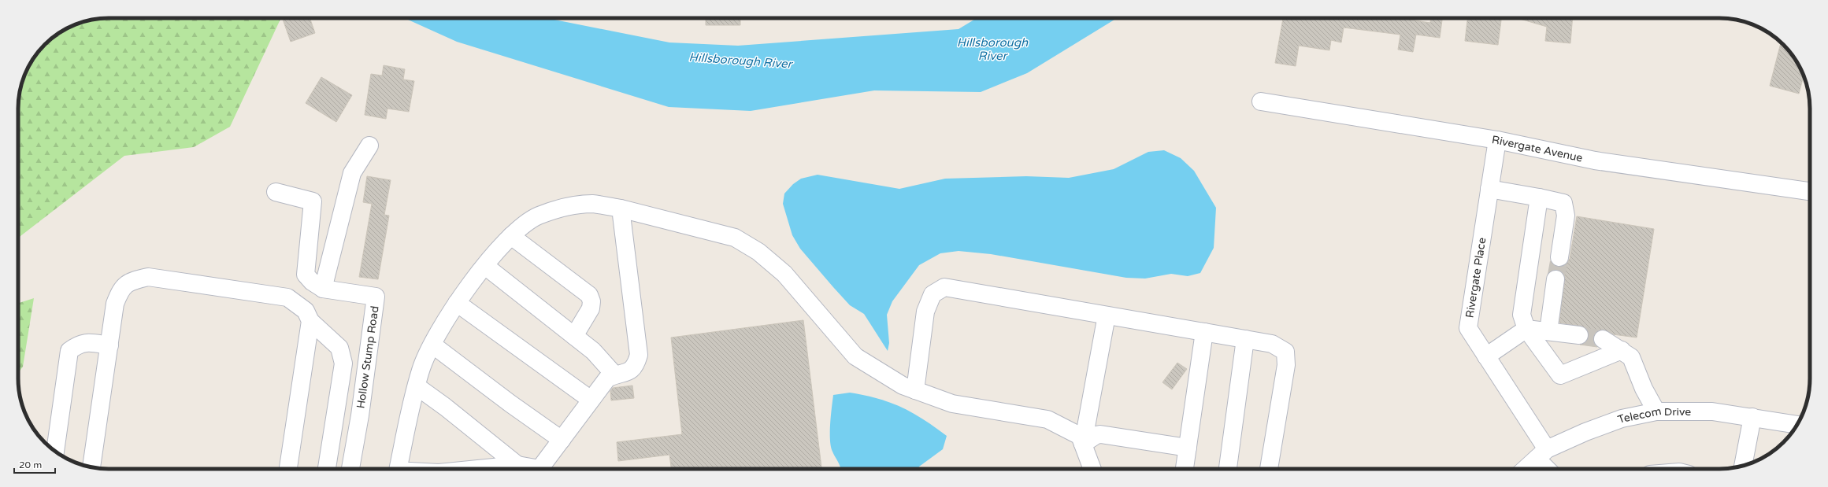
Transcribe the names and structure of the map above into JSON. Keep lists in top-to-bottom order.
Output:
{
  "streets": {
    "street": [
      "Rivergate Avenue",
      "Rivergate Place",
      "Hollow Stump Road",
      "Telecom Drive"
    ]
  },
  "crossings": [
    ["Rivergate Avenue", "Rivergate Place"],
    ["Rivergate Place", "Telecom Drive"]
  ],
  "water": ["Hillsborough River"],
  "scale_bar": "20 m"
}
